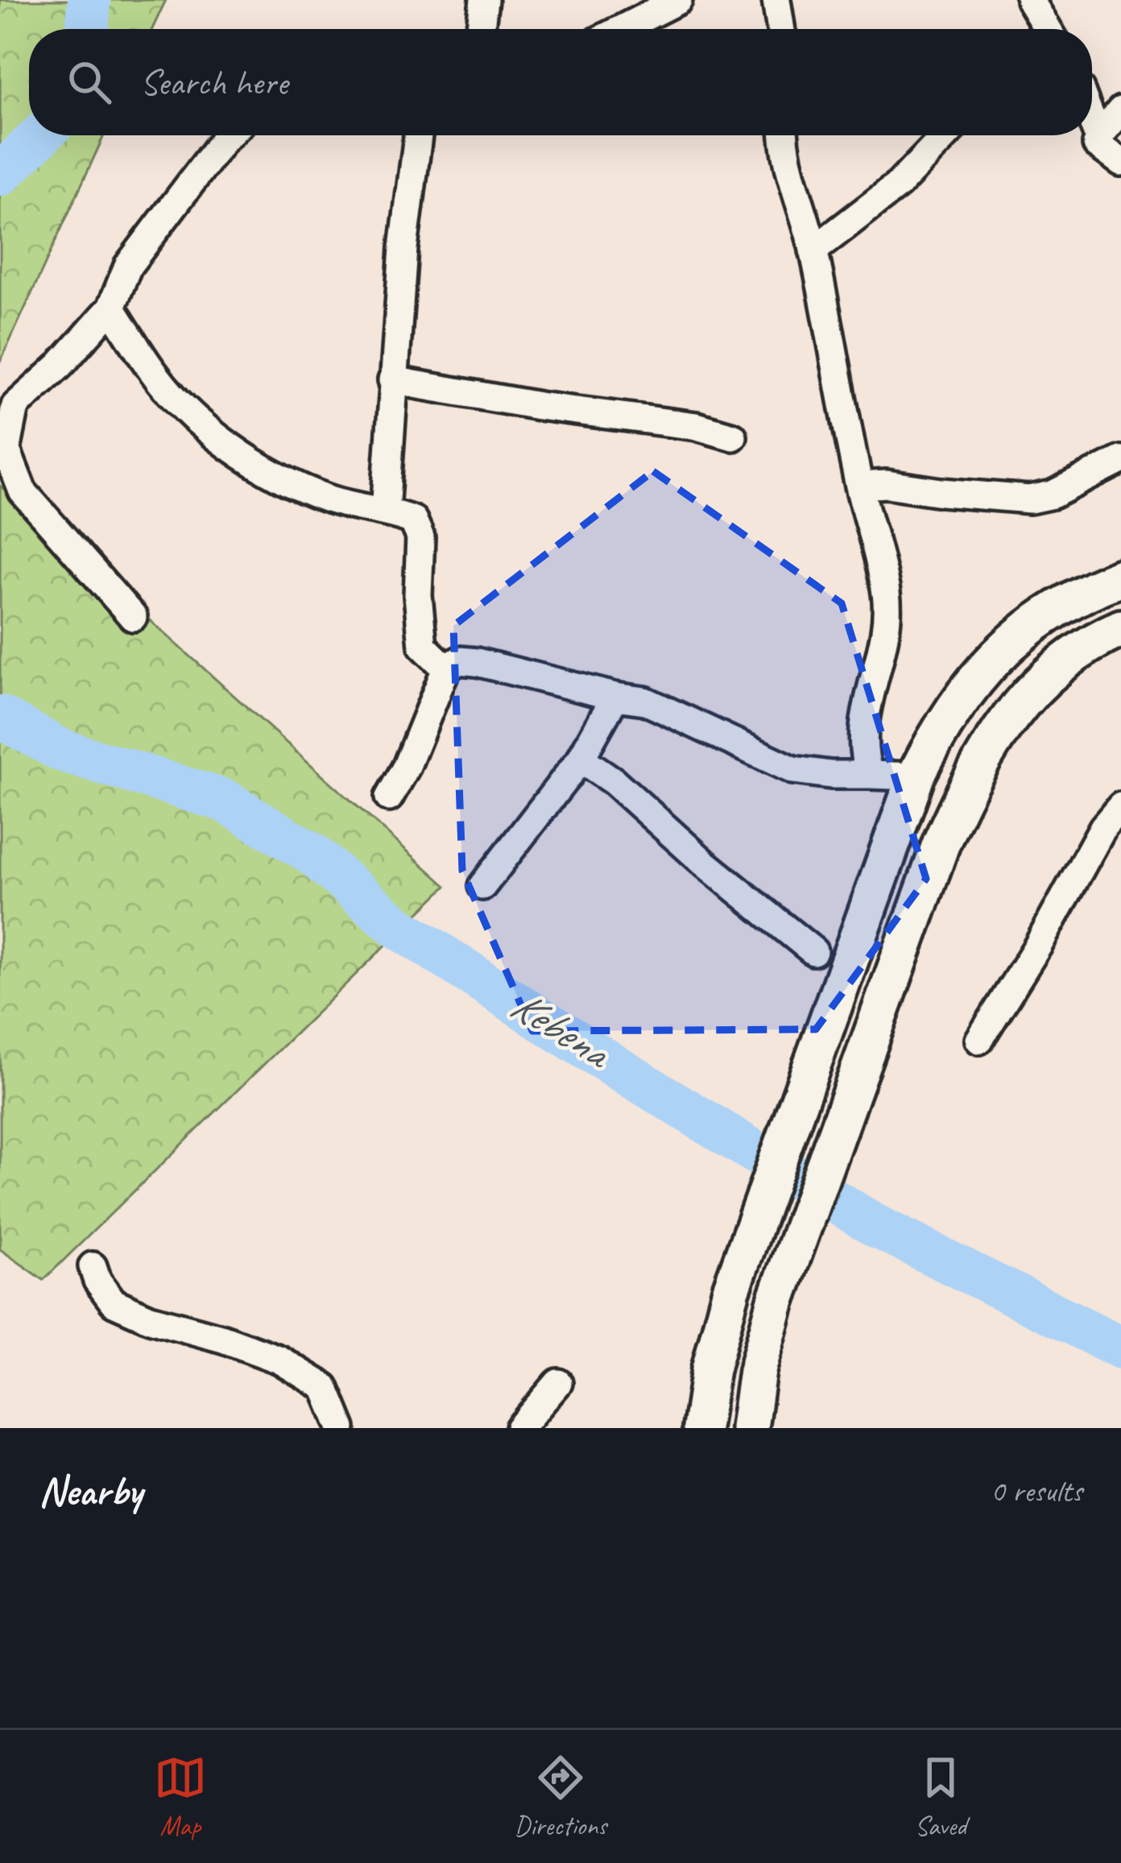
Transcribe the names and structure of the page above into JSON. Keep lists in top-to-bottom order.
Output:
{
  "water": ["Kebena"],
  "page": {
    "search": "Search here",
    "heading": ["Nearby", "0 results"],
    "nav": ["Map", "Directions", "Saved"]
  }
}
